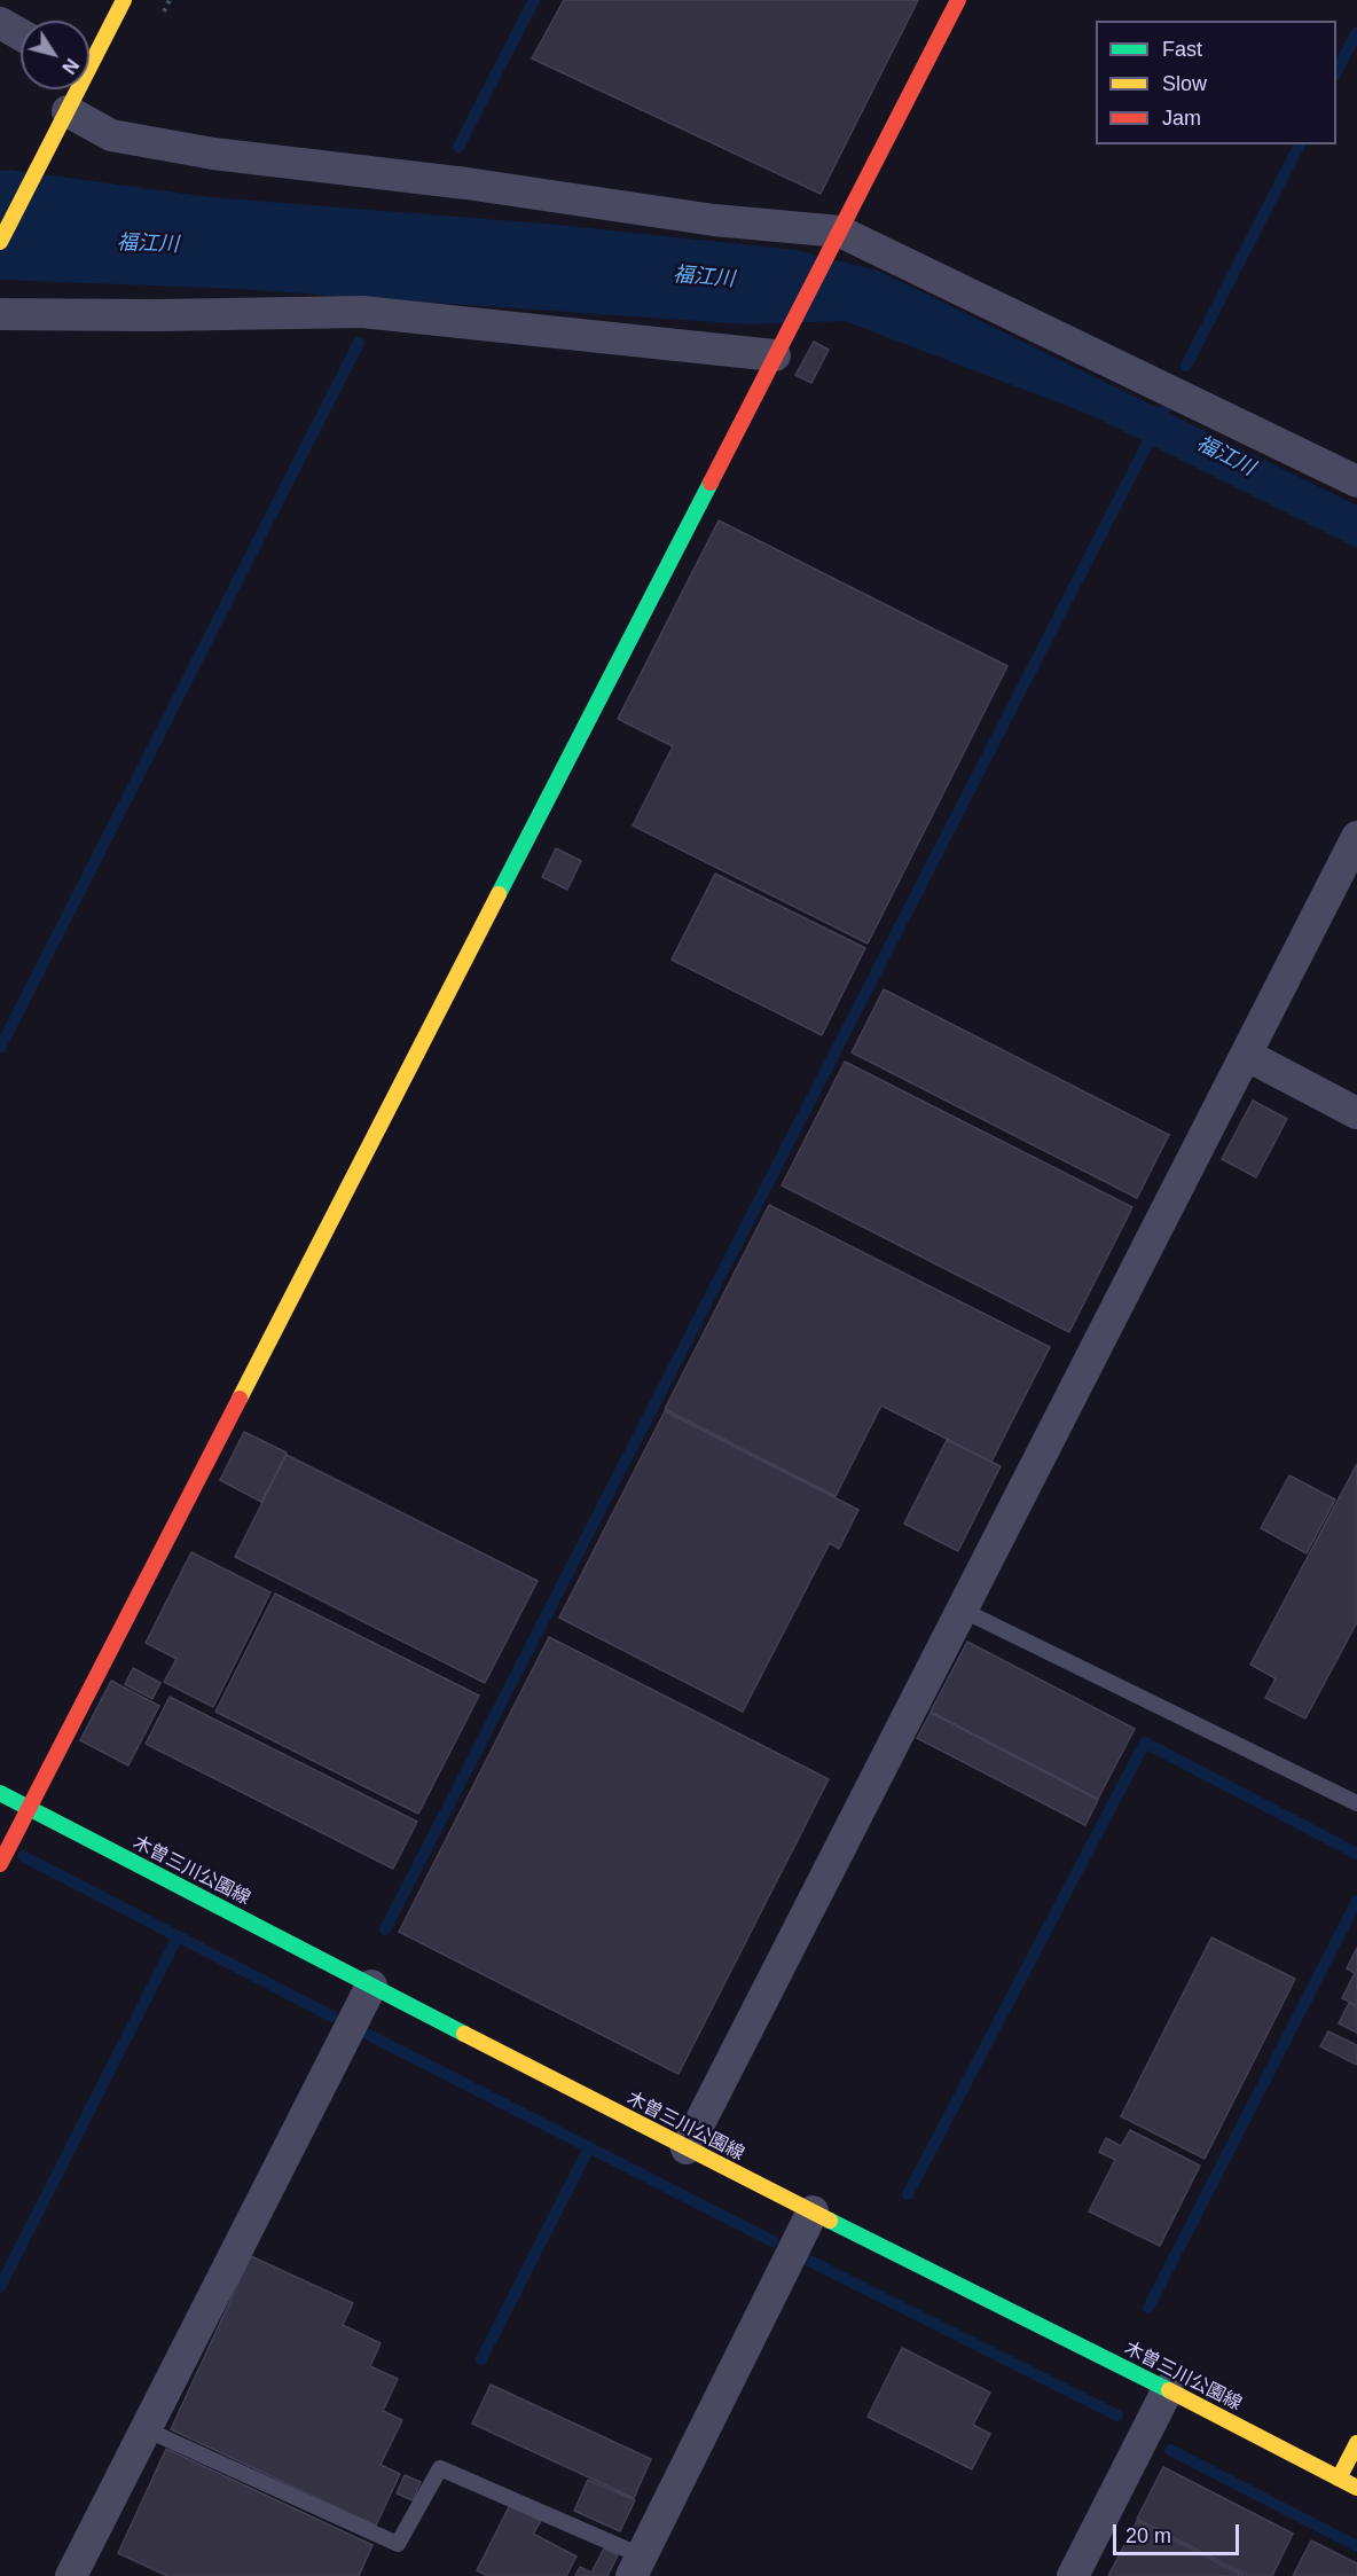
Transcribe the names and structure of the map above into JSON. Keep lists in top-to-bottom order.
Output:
{
  "streets": {
    "street": ["木曽三川公園線"]
  },
  "water": ["福江川"],
  "legend": ["Fast", "Slow", "Jam"],
  "scale_bar": "20 m",
  "north": "bottom right"
}
